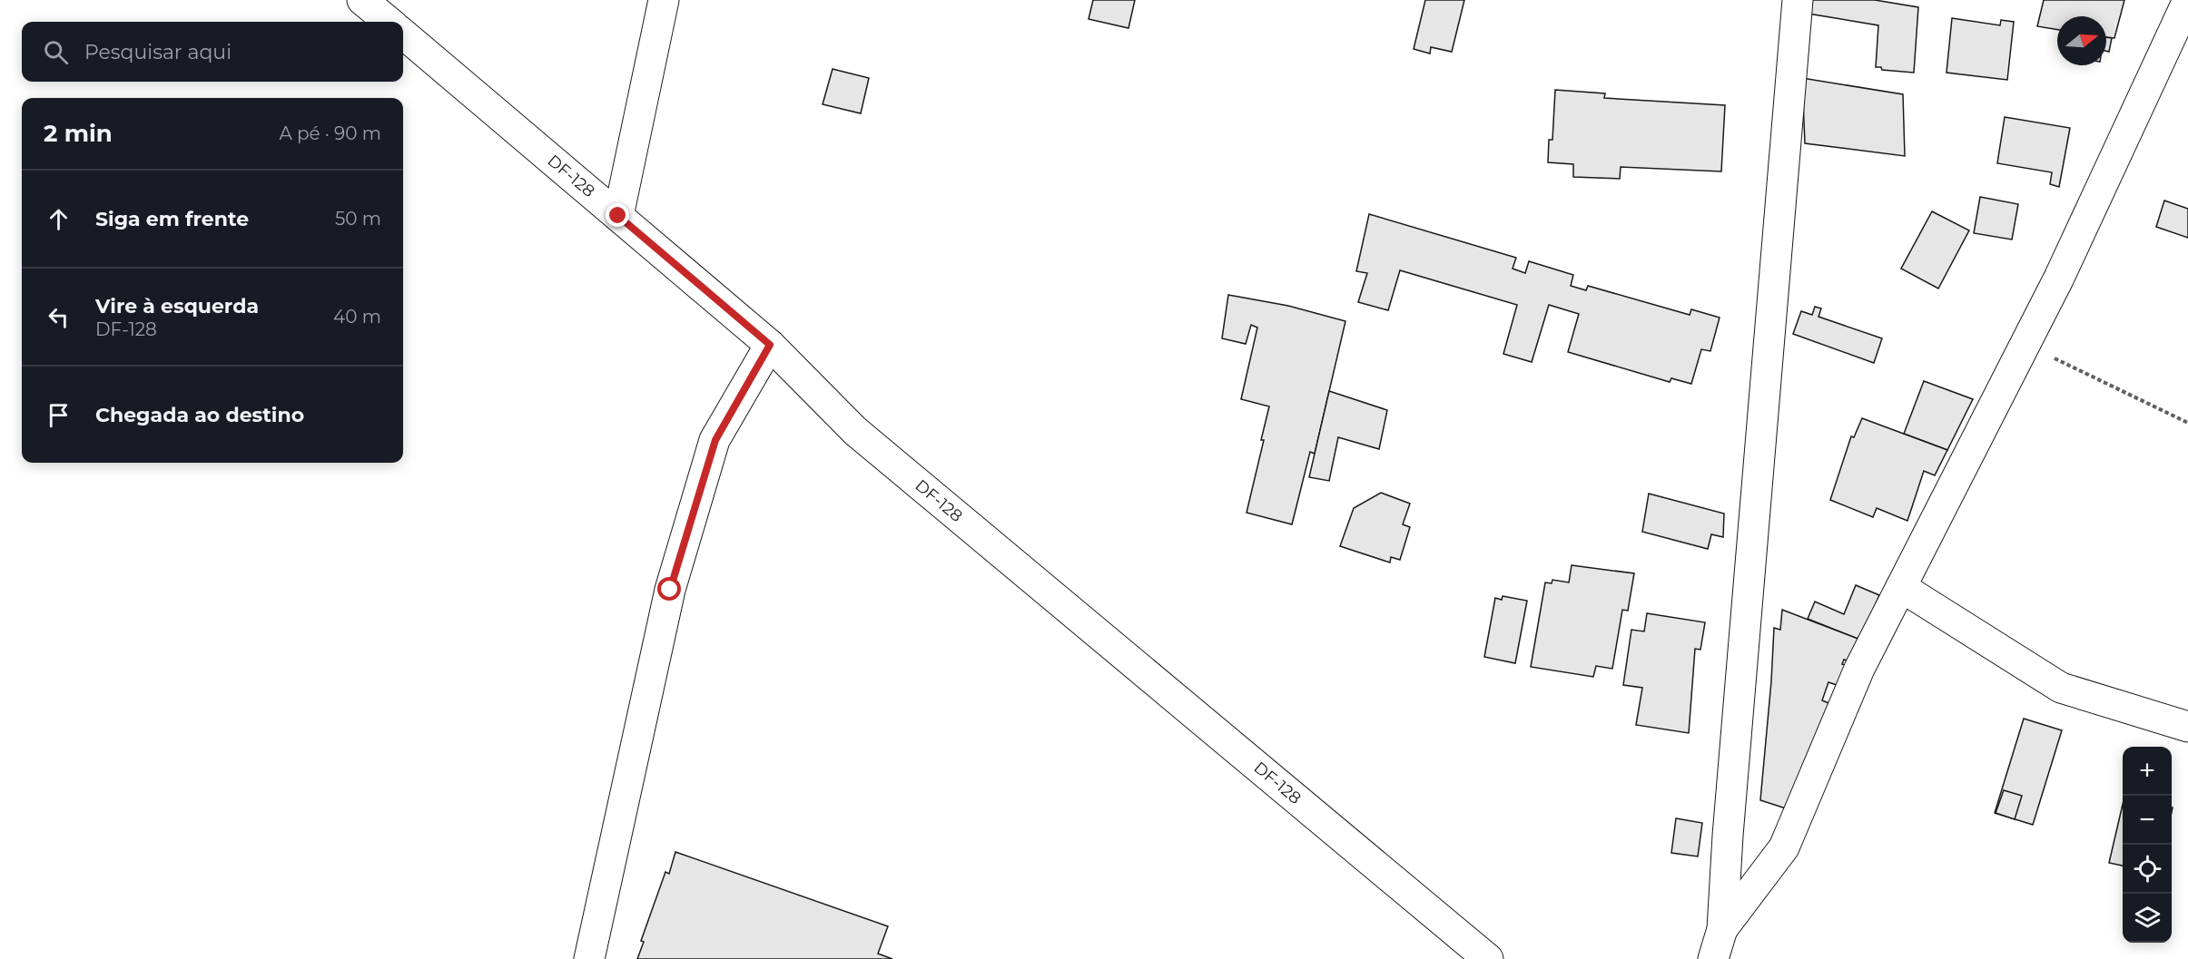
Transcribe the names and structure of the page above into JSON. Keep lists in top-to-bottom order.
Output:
{
  "streets": {
    "street": ["DF-128"]
  },
  "north": "right",
  "page": {
    "search": "Pesquisar aqui",
    "heading": ["2 min", "A pé · 90 m"],
    "list": [
      ["Siga em frente", "50 m"],
      ["Vire à esquerda", "DF-128", "40 m"],
      "Chegada ao destino"
    ],
    "map_buttons": ["+", "−"]
  }
}
